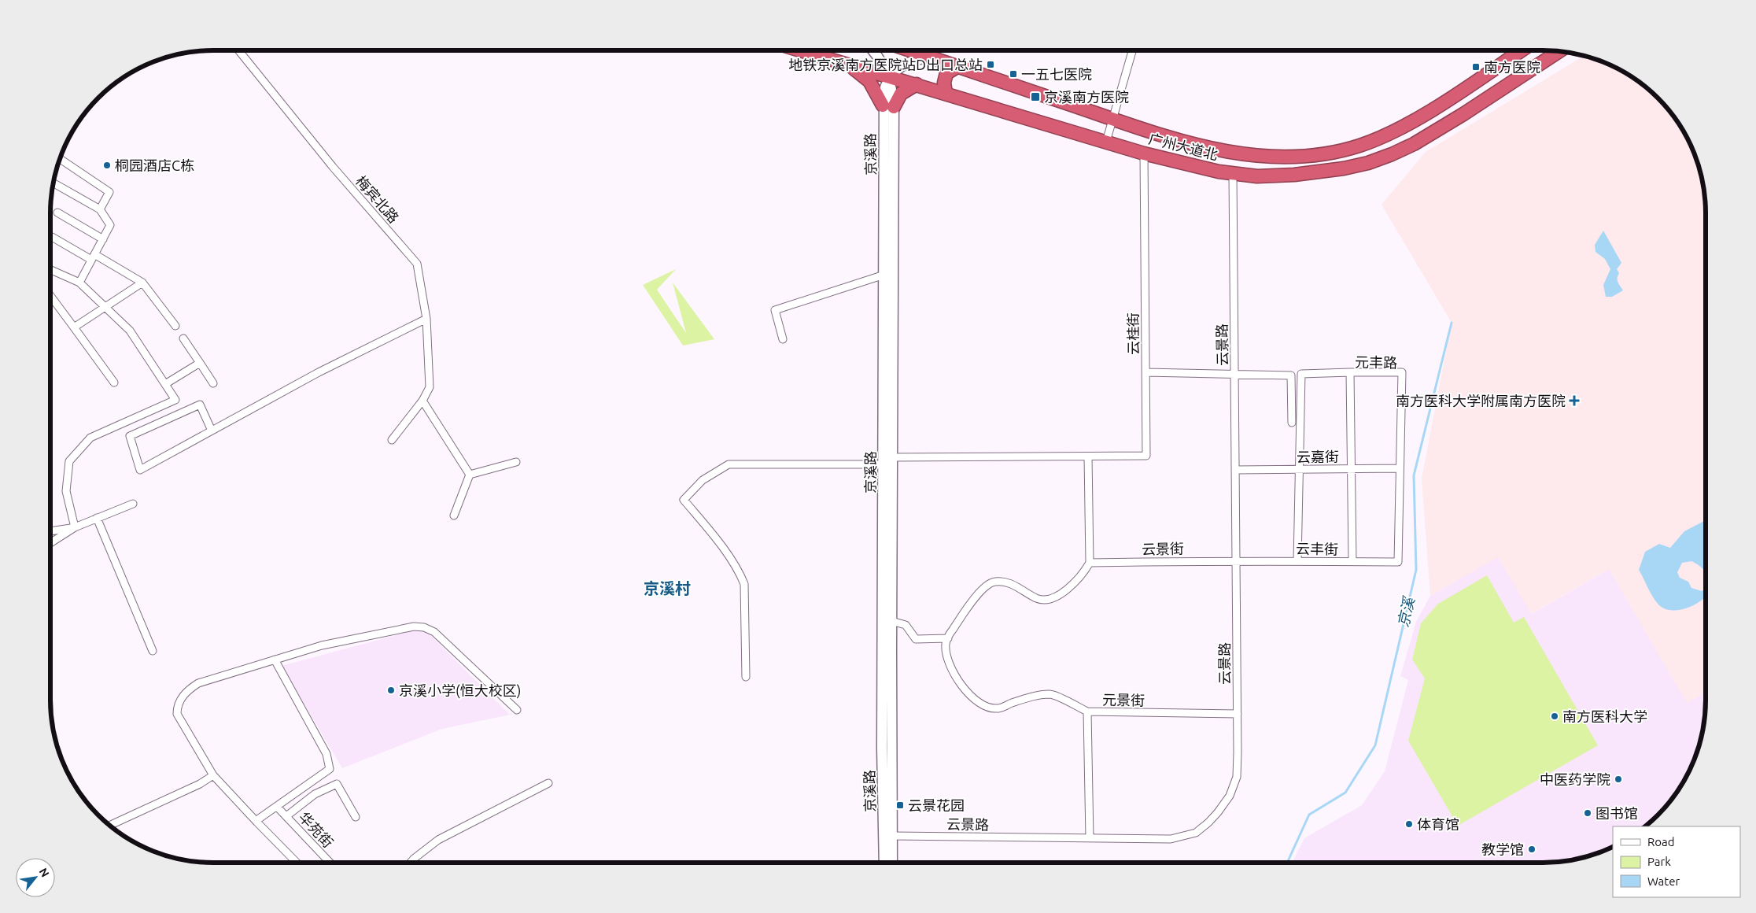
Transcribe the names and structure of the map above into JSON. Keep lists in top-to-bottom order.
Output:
{
  "streets": {
    "highway": ["广州大道北"],
    "main road": ["京溪路"],
    "street": [
      "梅宾北路",
      "云桂街",
      "云景路",
      "元丰路",
      "云嘉街",
      "云景街",
      "云丰街",
      "元景街",
      "华苑街"
    ]
  },
  "crossings": [
    ["广州大道北", "京溪路"],
    ["广州大道北", "云桂街"],
    ["广州大道北", "云景路"],
    ["京溪路", "云桂街"],
    ["京溪路", "云景路"],
    ["云景路", "云嘉街"],
    ["云景路", "云景街"],
    ["云景路", "云丰街"],
    ["云景路", "元景街"],
    ["元丰路", "云嘉街"],
    ["元丰路", "云丰街"],
    ["云景街", "云丰街"]
  ],
  "districts": ["京溪村"],
  "water": ["京溪"],
  "places": {
    "transit": [
      "地铁京溪南方医院站D出口总站",
      "南方医院",
      "一五七医院",
      "京溪南方医院",
      "云景花园"
    ],
    "other": [
      "桐园酒店C栋",
      "京溪小学(恒大校区)",
      "南方医科大学",
      "中医药学院",
      "图书馆",
      "体育馆",
      "教学馆"
    ],
    "health": ["南方医科大学附属南方医院"]
  },
  "legend": ["Road", "Park", "Water"],
  "north": "top right"
}
